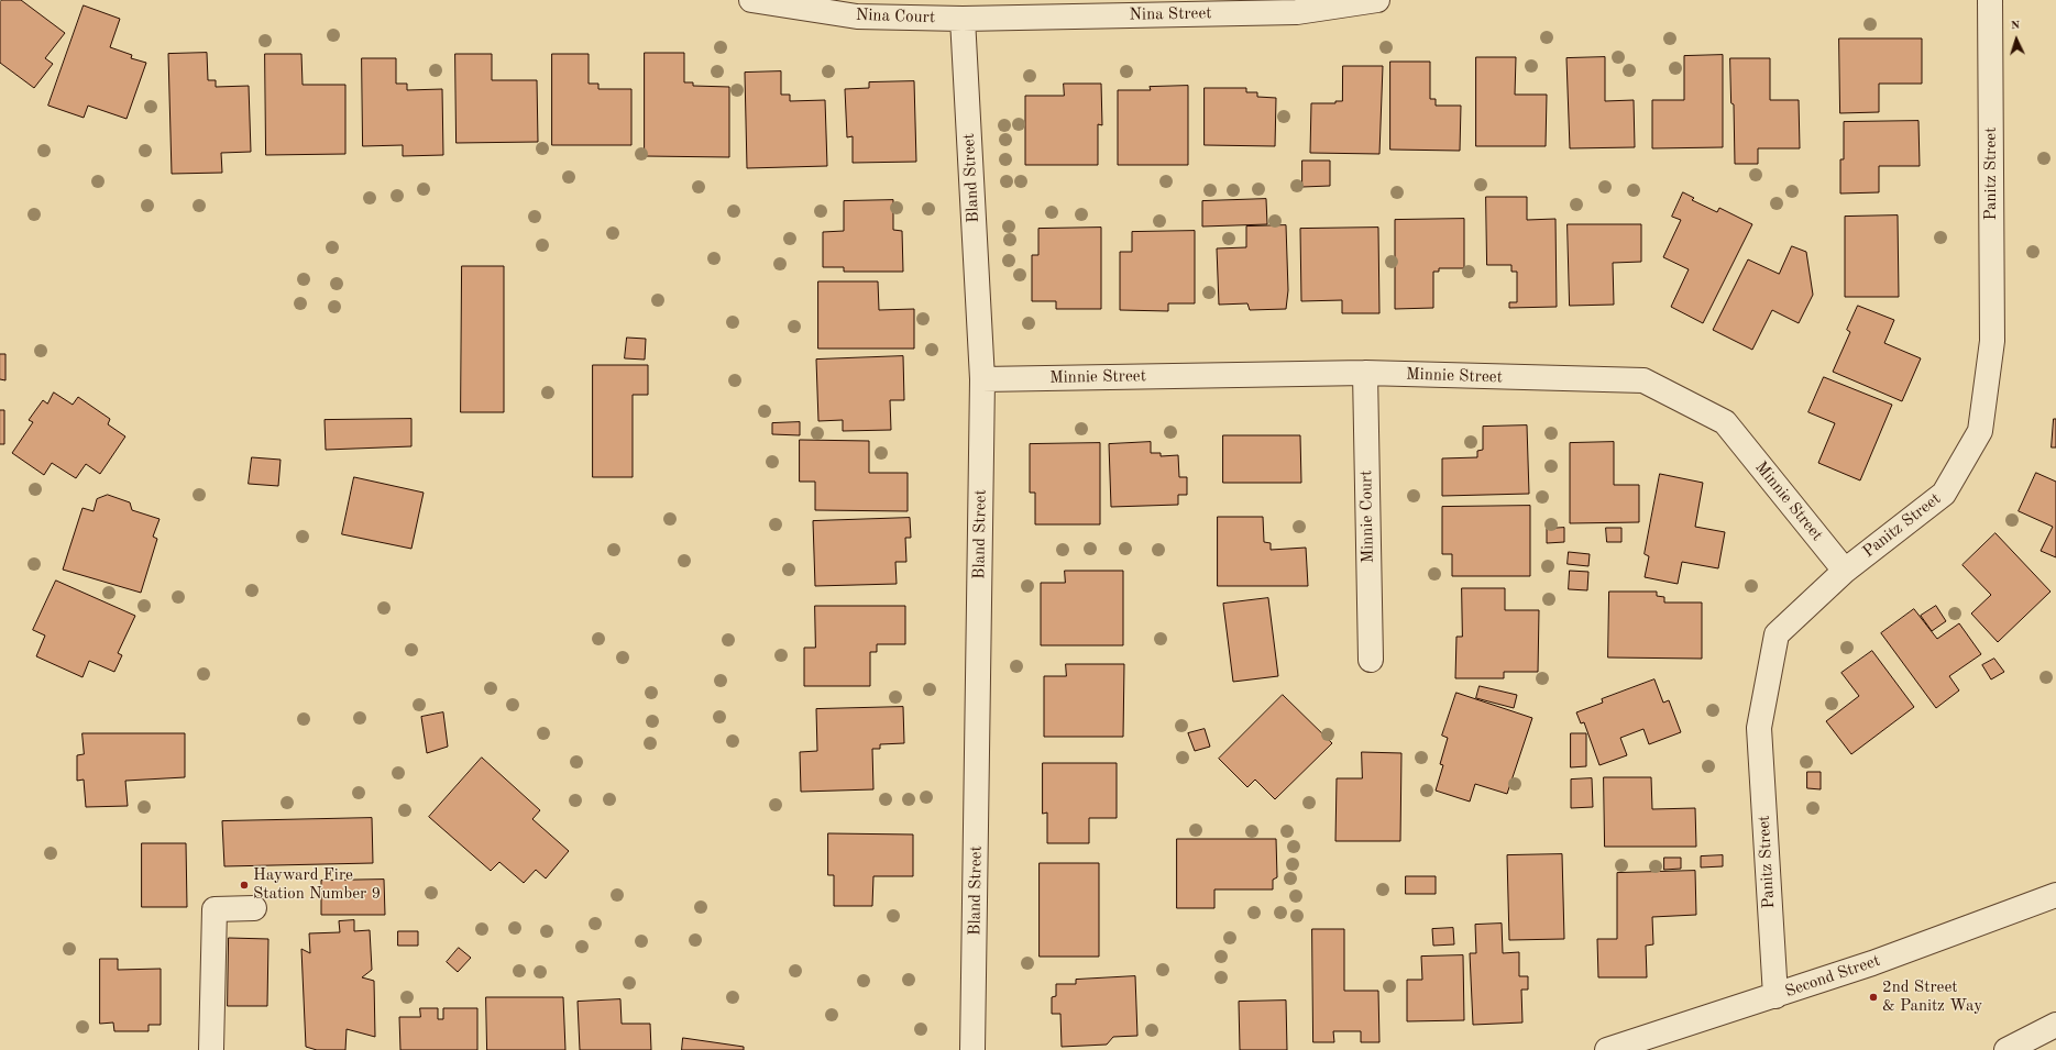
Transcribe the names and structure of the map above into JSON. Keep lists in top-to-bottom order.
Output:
{
  "streets": {
    "street": [
      "Nina Street",
      "Nina Court",
      "Panitz Street",
      "Bland Street",
      "Minnie Street",
      "Minnie Court",
      "Second Street"
    ]
  },
  "crossings": [
    ["Nina Street", "Nina Court"],
    ["Nina Street", "Bland Street"],
    ["Nina Court", "Bland Street"],
    ["Panitz Street", "Minnie Street"],
    ["Panitz Street", "Second Street"],
    ["Bland Street", "Minnie Street"],
    ["Minnie Street", "Minnie Court"]
  ],
  "places": ["Hayward Fire Station Number 9", "2nd Street & Panitz Way"],
  "north": "top"
}
